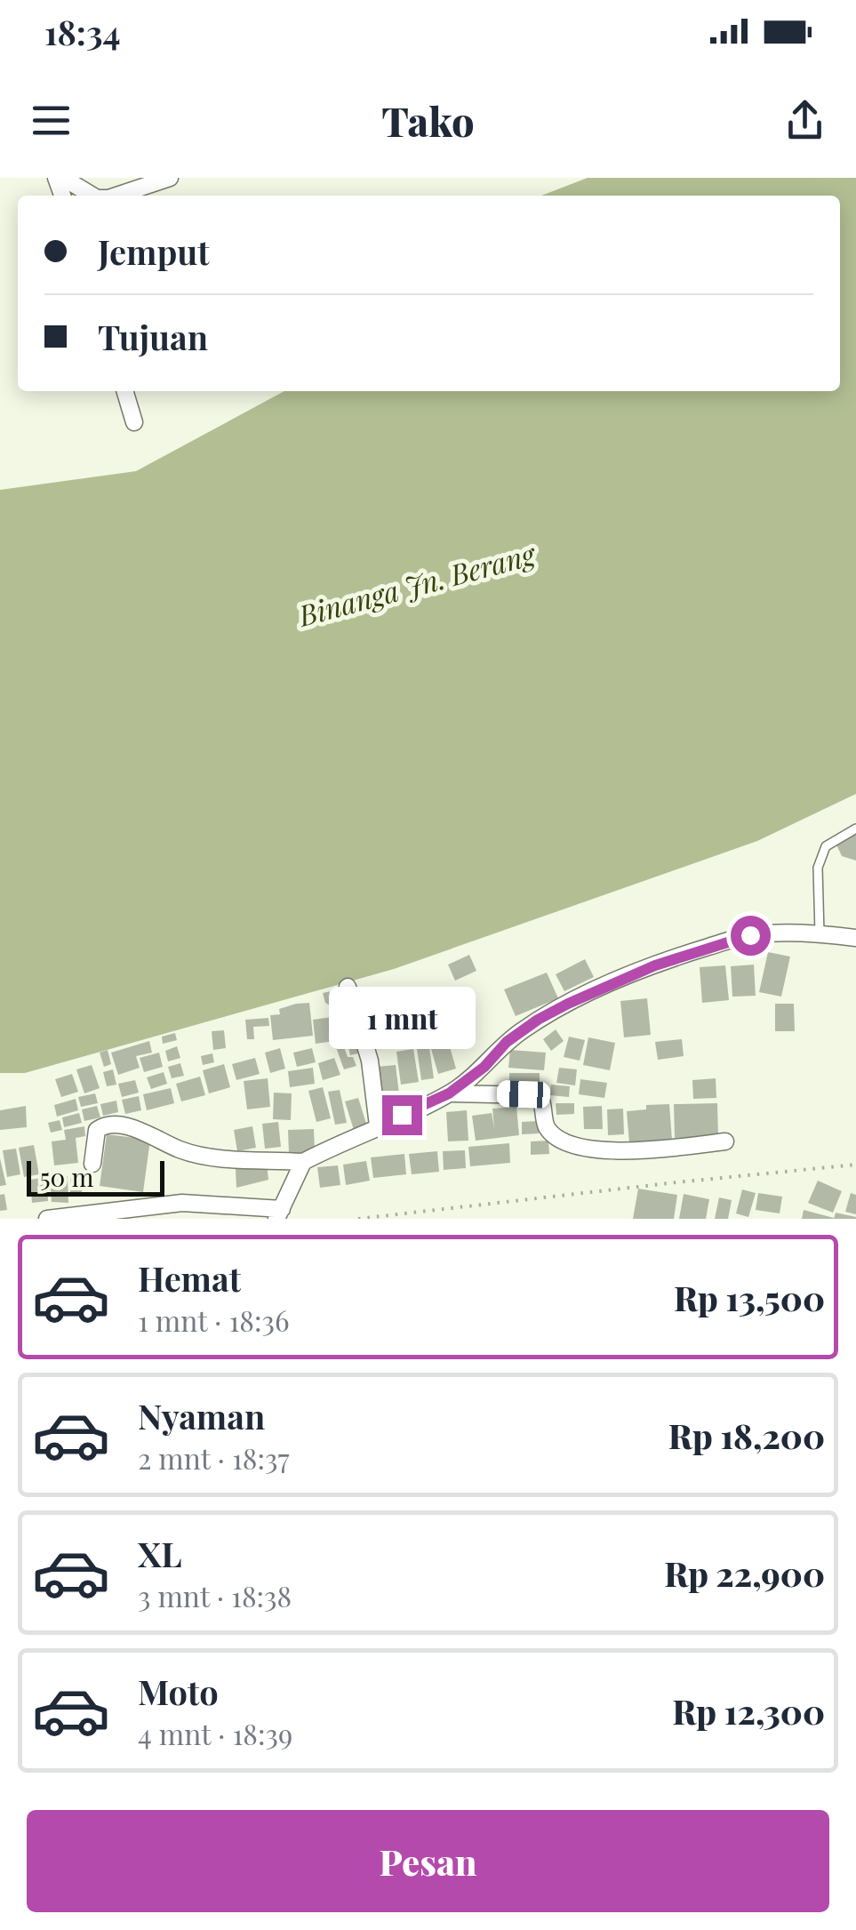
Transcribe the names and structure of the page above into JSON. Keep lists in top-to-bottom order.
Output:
{
  "water": ["Binanga Jn. Berang"],
  "scale_bar": "50 m",
  "page": {
    "status": "18:34",
    "header": "Tako",
    "banner": ["Jemput", "Tujuan"],
    "bubble": "1 mnt",
    "scale": "50 m",
    "list": [
      {
        "name": "Hemat",
        "note": "1 mnt · 18:36",
        "value": "Rp 13,500"
      },
      {
        "name": "Nyaman",
        "note": "2 mnt · 18:37",
        "value": "Rp 18,200"
      },
      {
        "name": "XL",
        "note": "3 mnt · 18:38",
        "value": "Rp 22,900"
      },
      {
        "name": "Moto",
        "note": "4 mnt · 18:39",
        "value": "Rp 12,300"
      }
    ],
    "buttons": "Pesan"
  }
}
